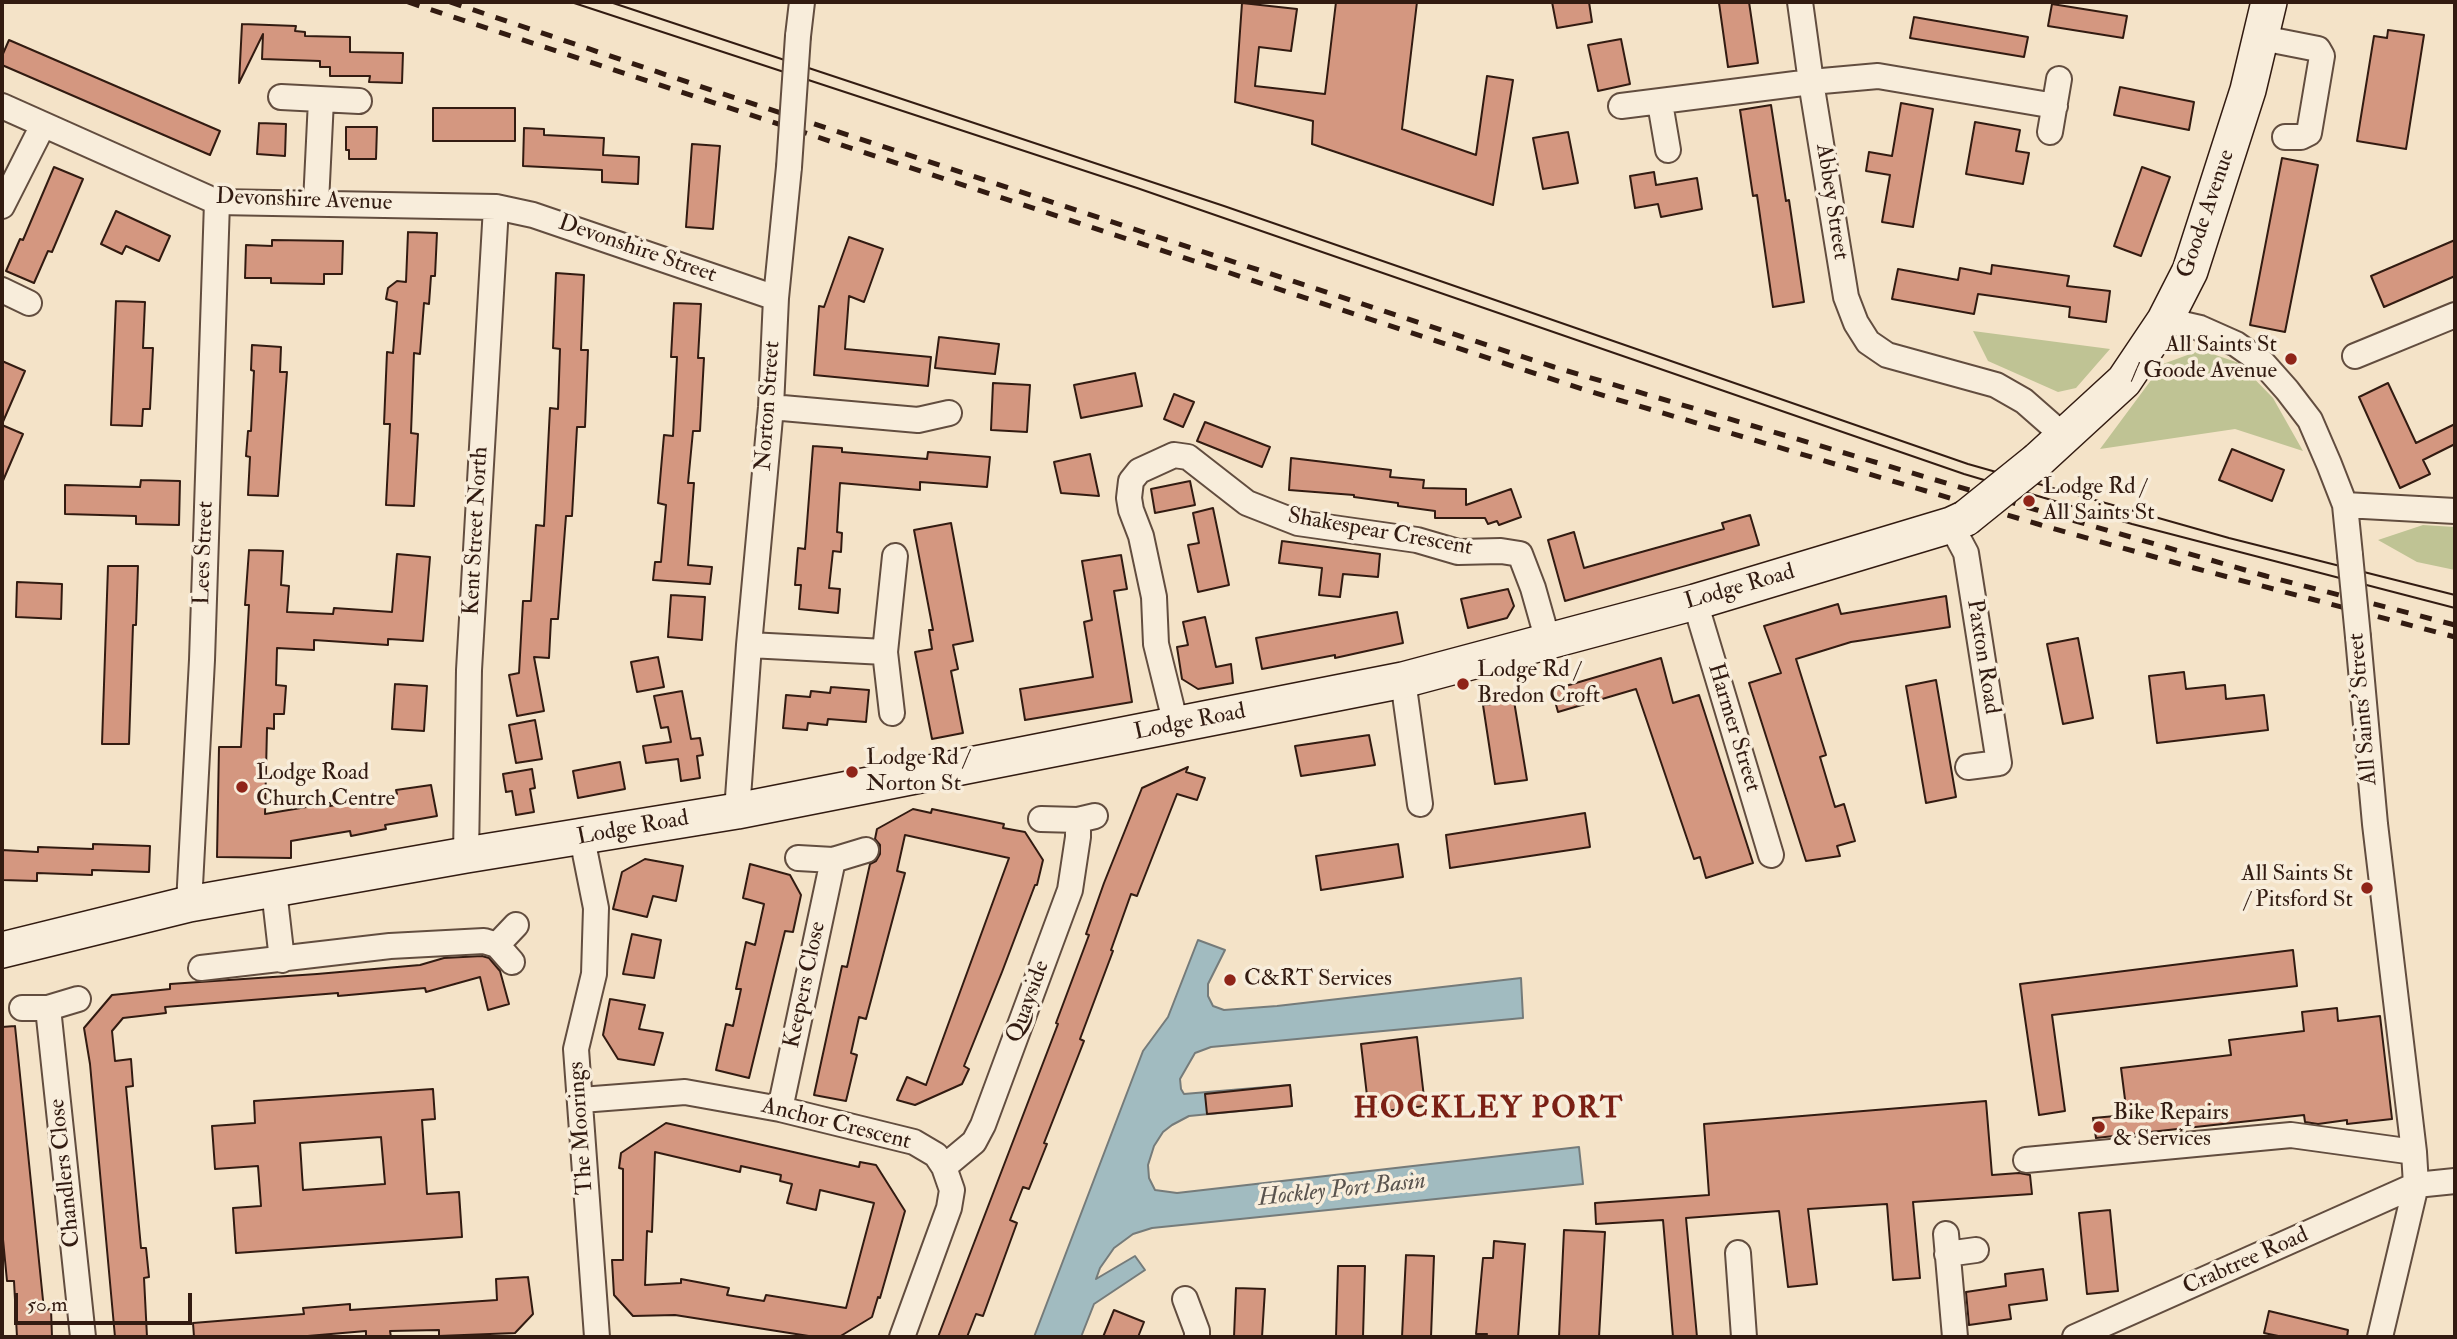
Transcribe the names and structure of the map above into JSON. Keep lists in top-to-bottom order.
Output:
{
  "streets": {
    "street": [
      "Devonshire Avenue",
      "Abbey Street",
      "Goode Avenue",
      "Devonshire Street",
      "Norton Street",
      "Kent Street North",
      "Shakespear Crescent",
      "Lees Street",
      "Lodge Road",
      "Paxton Road",
      "All Saints' Street",
      "Harmer Street",
      "Keepers Close",
      "Quayside",
      "Anchor Crescent",
      "The Moorings",
      "Chandlers Close",
      "Crabtree Road"
    ]
  },
  "crossings": [
    ["Devonshire Avenue", "Devonshire Street"],
    ["Devonshire Avenue", "Kent Street North"],
    ["Devonshire Avenue", "Lees Street"],
    ["Abbey Street", "Goode Avenue"],
    ["Abbey Street", "Lodge Road"],
    ["Goode Avenue", "Lodge Road"],
    ["Goode Avenue", "All Saints' Street"],
    ["Devonshire Street", "Norton Street"],
    ["Devonshire Street", "Kent Street North"],
    ["Norton Street", "Lodge Road"],
    ["Kent Street North", "Lodge Road"],
    ["Shakespear Crescent", "Lodge Road"],
    ["Lees Street", "Lodge Road"],
    ["Lodge Road", "Paxton Road"],
    ["Lodge Road", "Harmer Street"],
    ["Lodge Road", "The Moorings"],
    ["All Saints' Street", "Crabtree Road"],
    ["Keepers Close", "Anchor Crescent"],
    ["Quayside", "Anchor Crescent"],
    ["Anchor Crescent", "The Moorings"]
  ],
  "districts": ["HOCKLEY PORT"],
  "water": ["Hockley Port Basin"],
  "places": [
    "All Saints St / Goode Avenue",
    "Lodge Rd / All Saints St",
    "Lodge Rd / Bredon Croft",
    "Lodge Rd / Norton St",
    "Lodge Road Church Centre",
    "All Saints St / Pitsford St",
    "C&RT Services",
    "Bike Repairs & Services"
  ],
  "scale_bar": "50 m"
}
